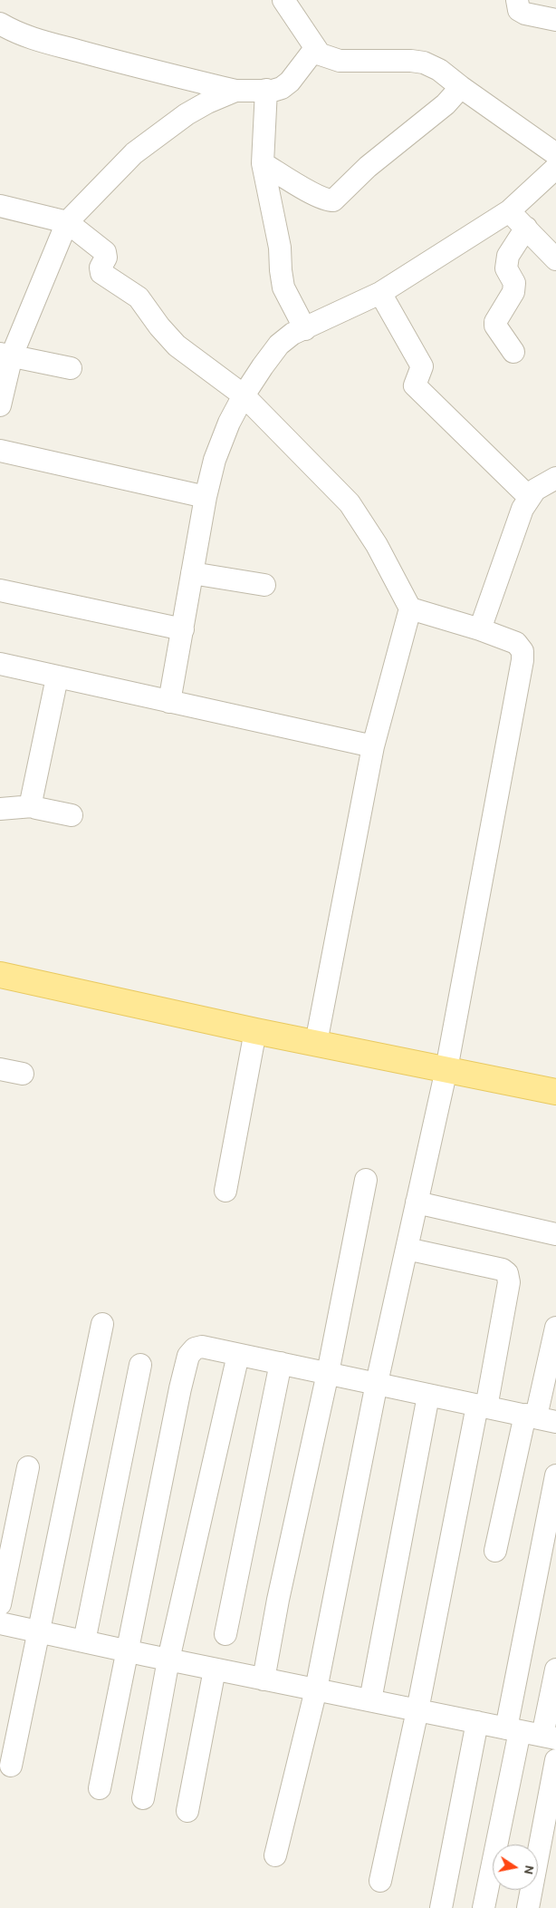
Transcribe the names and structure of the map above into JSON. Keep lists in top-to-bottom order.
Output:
{
  "north": "right"
}
